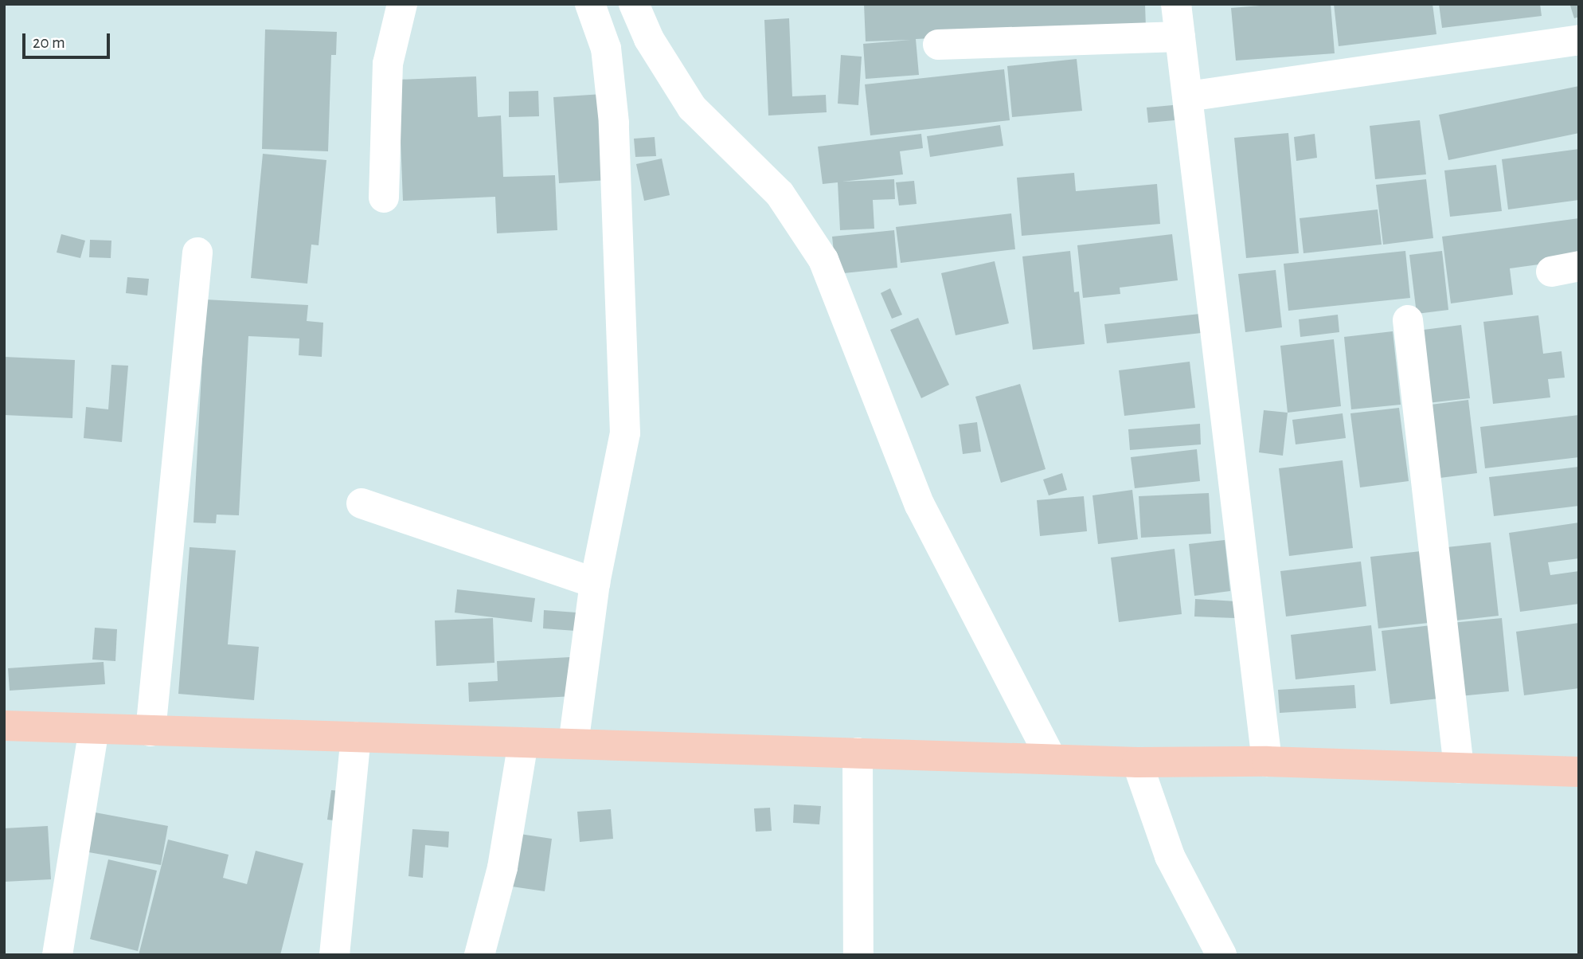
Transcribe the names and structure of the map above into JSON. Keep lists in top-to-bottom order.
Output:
{
  "scale_bar": "20 m"
}
